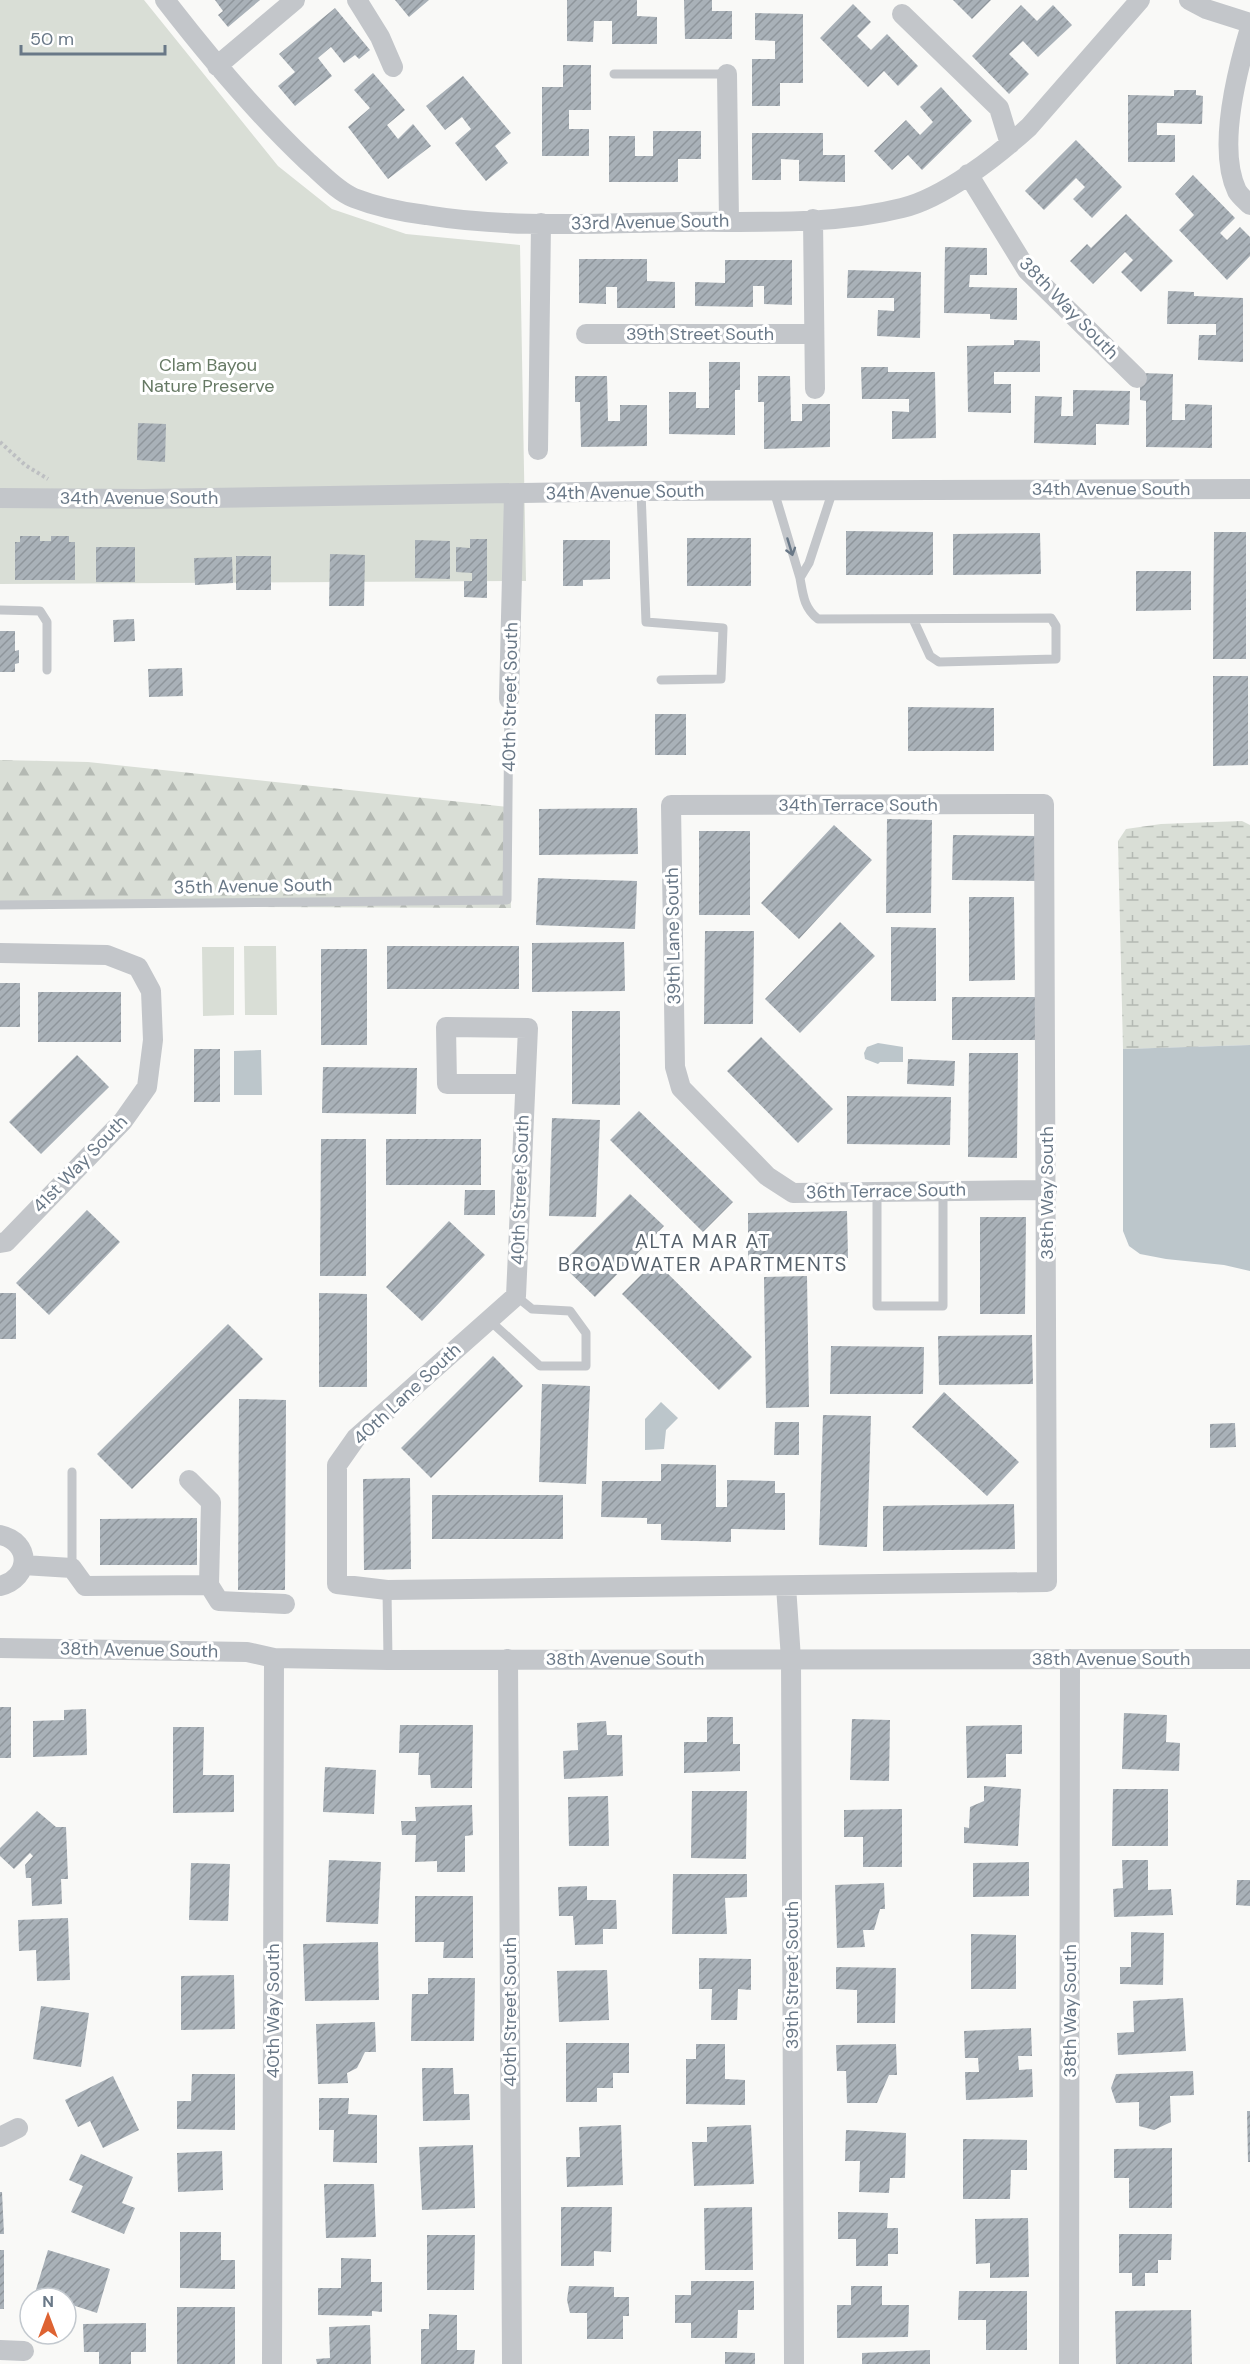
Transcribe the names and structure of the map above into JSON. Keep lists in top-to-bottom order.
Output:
{
  "streets": {
    "street": [
      "33rd Avenue South",
      "38th Way South",
      "39th Street South",
      "34th Avenue South",
      "40th Street South",
      "34th Terrace South",
      "39th Lane South",
      "41st Way South",
      "36th Terrace South",
      "40th Lane South",
      "38th Avenue South",
      "40th Way South"
    ],
    "lane": ["35th Avenue South"]
  },
  "crossings": [
    ["33rd Avenue South", "38th Way South"],
    ["38th Way South", "39th Street South"],
    ["38th Way South", "34th Terrace South"],
    ["38th Way South", "36th Terrace South"],
    ["38th Way South", "38th Avenue South"],
    ["39th Street South", "38th Avenue South"],
    ["34th Avenue South", "40th Street South"],
    ["40th Street South", "35th Avenue South"],
    ["40th Street South", "40th Lane South"],
    ["40th Street South", "38th Avenue South"],
    ["34th Terrace South", "39th Lane South"],
    ["39th Lane South", "36th Terrace South"],
    ["38th Avenue South", "40th Way South"]
  ],
  "districts": ["ALTA MAR AT BROADWATER APARTMENTS"],
  "parks": ["Clam Bayou Nature Preserve"],
  "scale_bar": "50 m",
  "north": "top"
}
